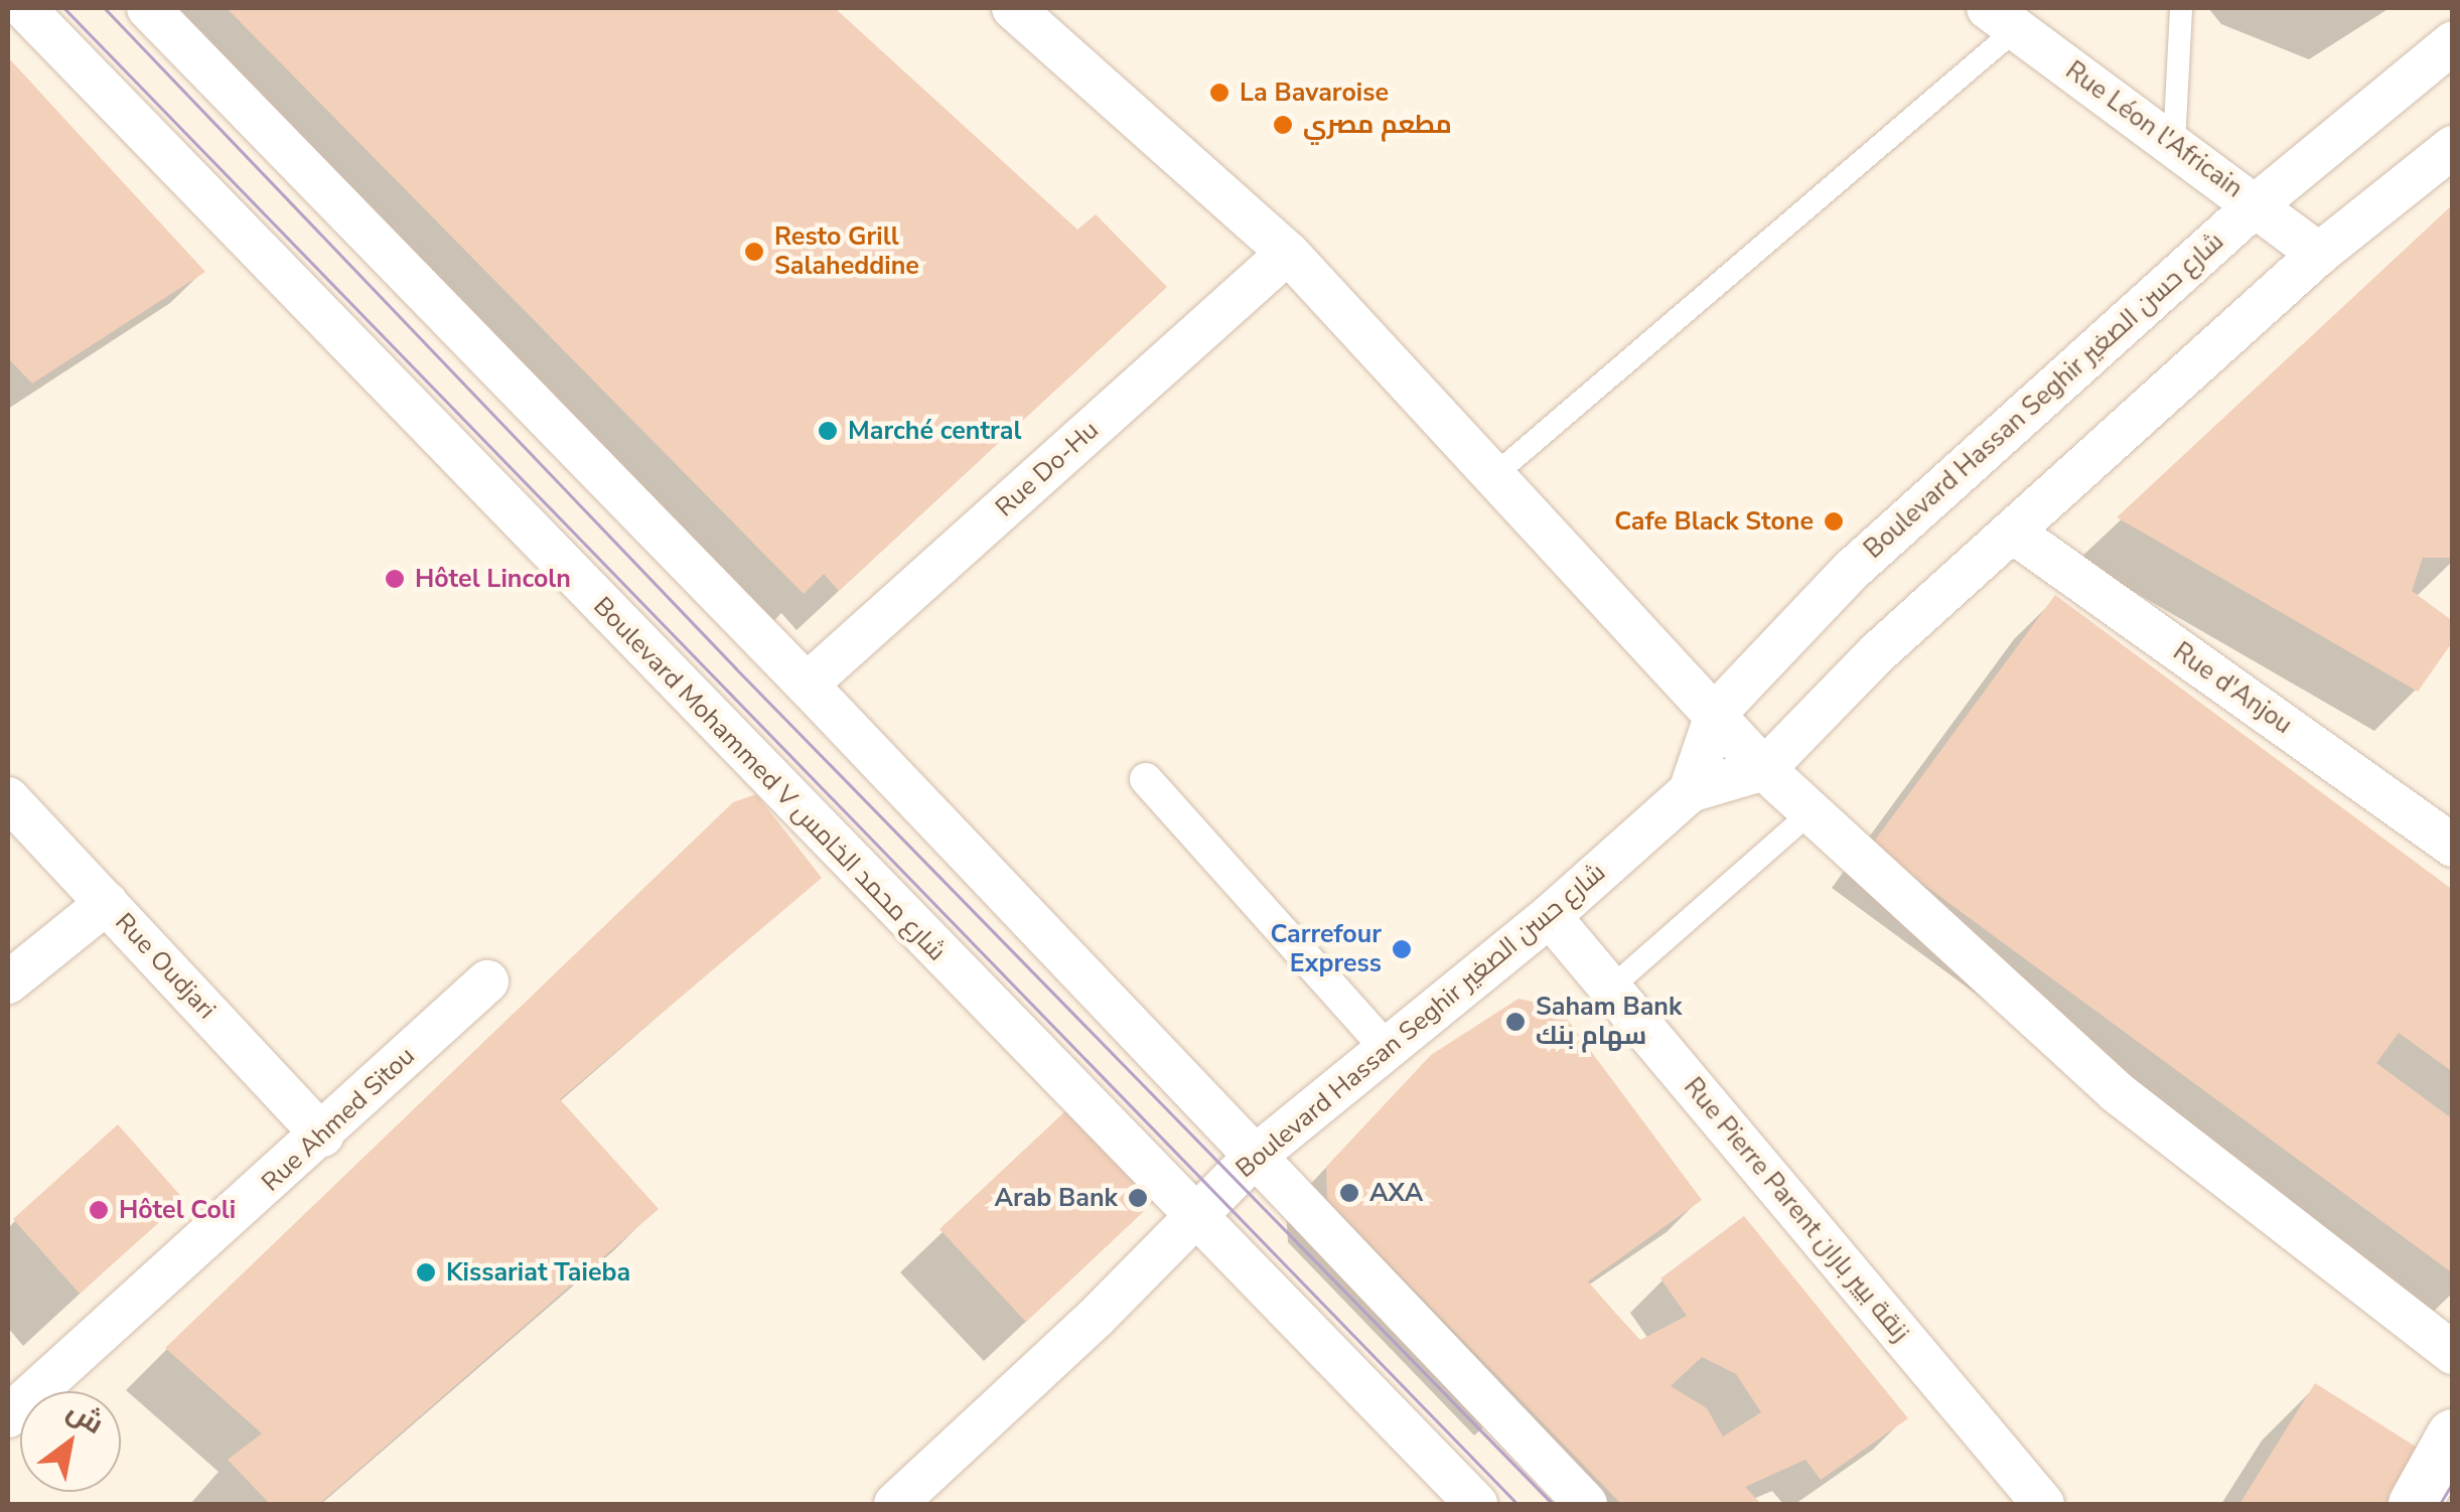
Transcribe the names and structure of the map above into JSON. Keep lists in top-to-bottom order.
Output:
{
  "streets": {
    "street": [
      "Rue Léon l'Africain",
      "Boulevard Hassan Seghir شارع حسن الصغير",
      "Rue Do-Hu",
      "Rue d'Anjou",
      "Boulevard Mohammed V شارع محمد الخامس",
      "Rue Oudjari",
      "Rue Ahmed Sitou",
      "Rue Pierre Parent زنقة بيير باران"
    ]
  },
  "crossings": [
    ["Rue Léon l'Africain", "Boulevard Hassan Seghir شارع حسن الصغير"],
    ["Boulevard Hassan Seghir شارع حسن الصغير", "Rue d'Anjou"],
    ["Boulevard Hassan Seghir شارع حسن الصغير", "Boulevard Mohammed V شارع محمد الخامس"],
    ["Boulevard Hassan Seghir شارع حسن الصغير", "Rue Pierre Parent زنقة بيير باران"],
    ["Rue Oudjari", "Rue Ahmed Sitou"]
  ],
  "places": [
    "La Bavaroise",
    "مطعم مصري",
    "Resto Grill Salaheddine",
    "Marché central",
    "Cafe Black Stone",
    "Hôtel Lincoln",
    "Carrefour Express",
    "Saham Bank سهام بنك",
    "AXA",
    "Arab Bank",
    "Hôtel Coli",
    "Kissariat Taieba"
  ],
  "north": "top right"
}
